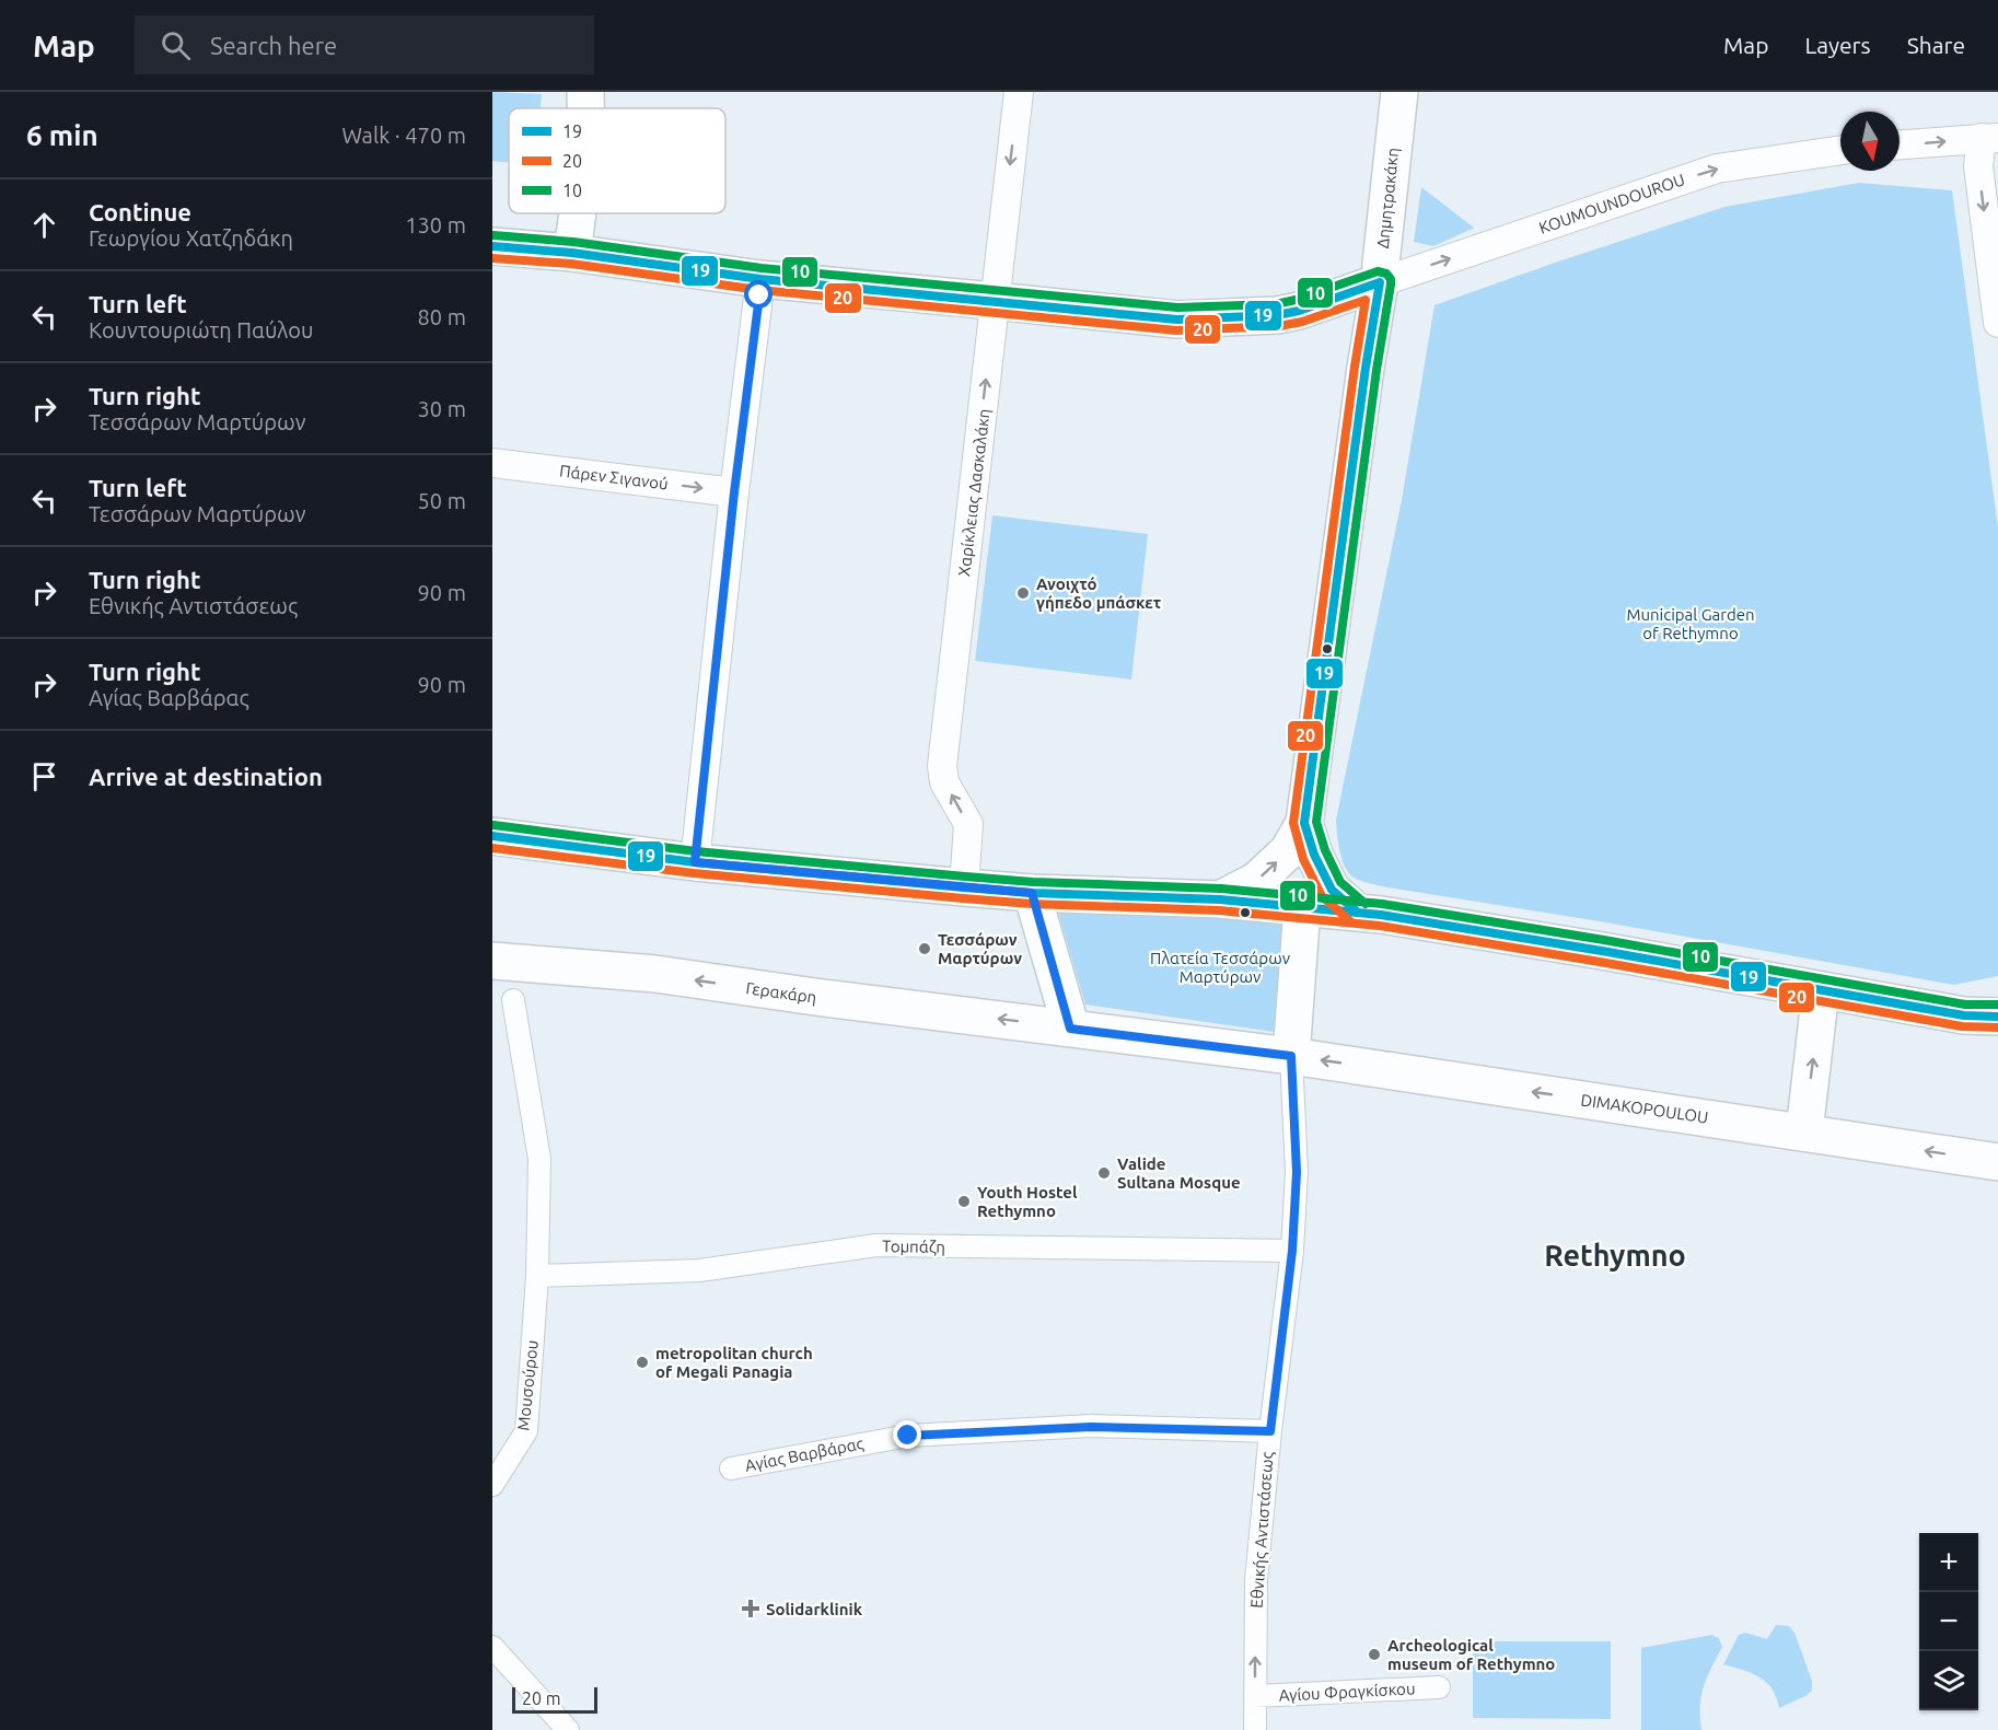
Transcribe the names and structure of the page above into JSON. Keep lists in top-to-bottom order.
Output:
{
  "streets": {
    "main road": ["Δημητρακάκη", "Γερακάρη", "DIMAKOPOULOU"],
    "street": [
      "KOUMOUNDOUROU",
      "Πάρεν Σιγανού",
      "Χαρίκλειας Δασκαλάκη",
      "Τομπάζη",
      "Μουσούρου",
      "Αγίας Βαρβάρας",
      "Εθνικής Αντιστάσεως",
      "Αγίου Φραγκίσκου"
    ]
  },
  "crossings": [
    ["Δημητρακάκη", "KOUMOUNDOUROU"],
    ["DIMAKOPOULOU", "Εθνικής Αντιστάσεως"],
    ["Τομπάζη", "Μουσούρου"],
    ["Τομπάζη", "Εθνικής Αντιστάσεως"],
    ["Αγίας Βαρβάρας", "Εθνικής Αντιστάσεως"],
    ["Εθνικής Αντιστάσεως", "Αγίου Φραγκίσκου"]
  ],
  "one_way": ["KOUMOUNDOUROU", "Πάρεν Σιγανού", "Εθνικής Αντιστάσεως"],
  "districts": ["Rethymno"],
  "parks": ["Municipal Garden of Rethymno", "Πλατεία Τεσσάρων Μαρτύρων"],
  "places": {
    "other": [
      "Ανοιχτό γήπεδο μπάσκετ",
      "Τεσσάρων Μαρτύρων",
      "Valide Sultana Mosque",
      "Youth Hostel Rethymno",
      "metropolitan church of Megali Panagia",
      "Archeological museum of Rethymno"
    ],
    "health": ["Solidarklinik"]
  },
  "lines": ["transit line 10", "transit line 19", "transit line 20"],
  "legend": ["19", "20", "10"],
  "scale_bar": "20 m",
  "north": "bottom",
  "page": {
    "header": "Map",
    "search": "Search here",
    "nav": ["Map", "Layers", "Share"],
    "heading": ["6 min", "Walk · 470 m"],
    "list": [
      ["Continue", "Γεωργίου Χατζηδάκη", "130 m"],
      ["Turn left", "Κουντουριώτη Παύλου", "80 m"],
      ["Turn right", "Τεσσάρων Μαρτύρων", "30 m"],
      ["Turn left", "Τεσσάρων Μαρτύρων", "50 m"],
      ["Turn right", "Εθνικής Αντιστάσεως", "90 m"],
      ["Turn right", "Αγίας Βαρβάρας", "90 m"],
      "Arrive at destination"
    ],
    "map_buttons": ["+", "−"],
    "scale": "20 m"
  }
}
